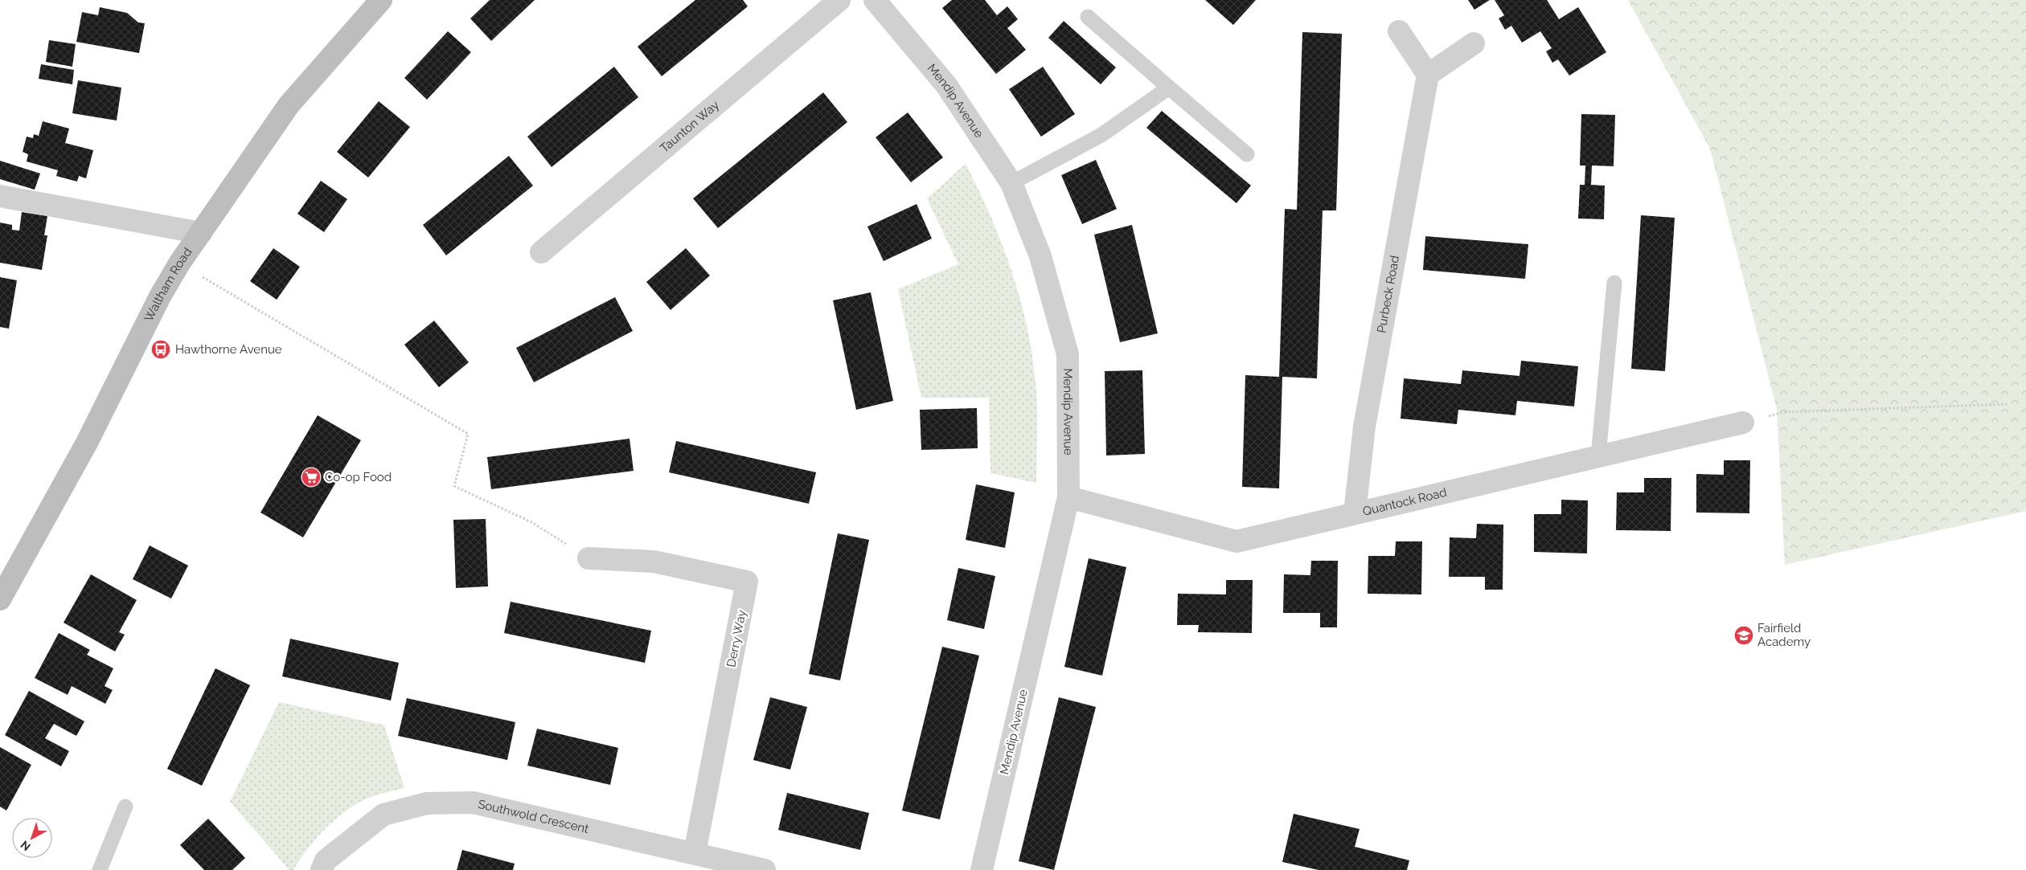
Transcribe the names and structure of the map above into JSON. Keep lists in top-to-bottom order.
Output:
{
  "streets": {
    "main road": ["Waltham Road"],
    "street": [
      "Mendip Avenue",
      "Taunton Way",
      "Purbeck Road",
      "Quantock Road",
      "Derry Way",
      "Southwold Crescent"
    ]
  },
  "crossings": [
    ["Mendip Avenue", "Quantock Road"],
    ["Purbeck Road", "Quantock Road"],
    ["Derry Way", "Southwold Crescent"]
  ],
  "places": {
    "bus stop": ["Hawthorne Avenue"],
    "supermarket": ["Co-op Food"],
    "school or university": ["Fairfield Academy"]
  },
  "north": "bottom left"
}
